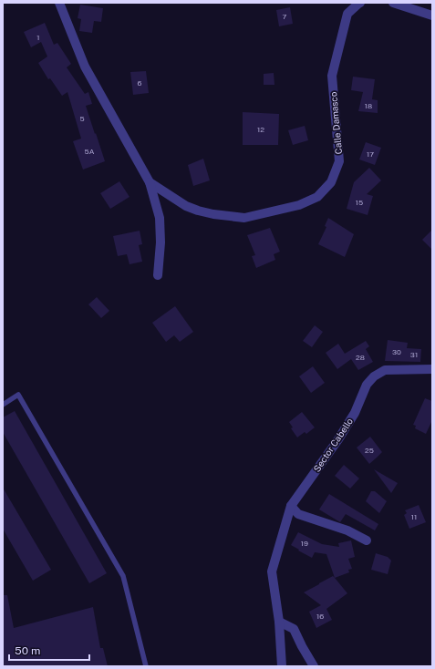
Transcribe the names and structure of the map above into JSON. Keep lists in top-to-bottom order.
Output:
{
  "streets": {
    "street": ["Calle Damasco", "Sector Cabello"]
  },
  "house_numbers": [
    "7",
    "1",
    "6",
    "18",
    "5",
    "12",
    "5A",
    "17",
    "15",
    "30",
    "31",
    "28",
    "25",
    "11",
    "19",
    "16"
  ],
  "scale_bar": "50 m"
}
